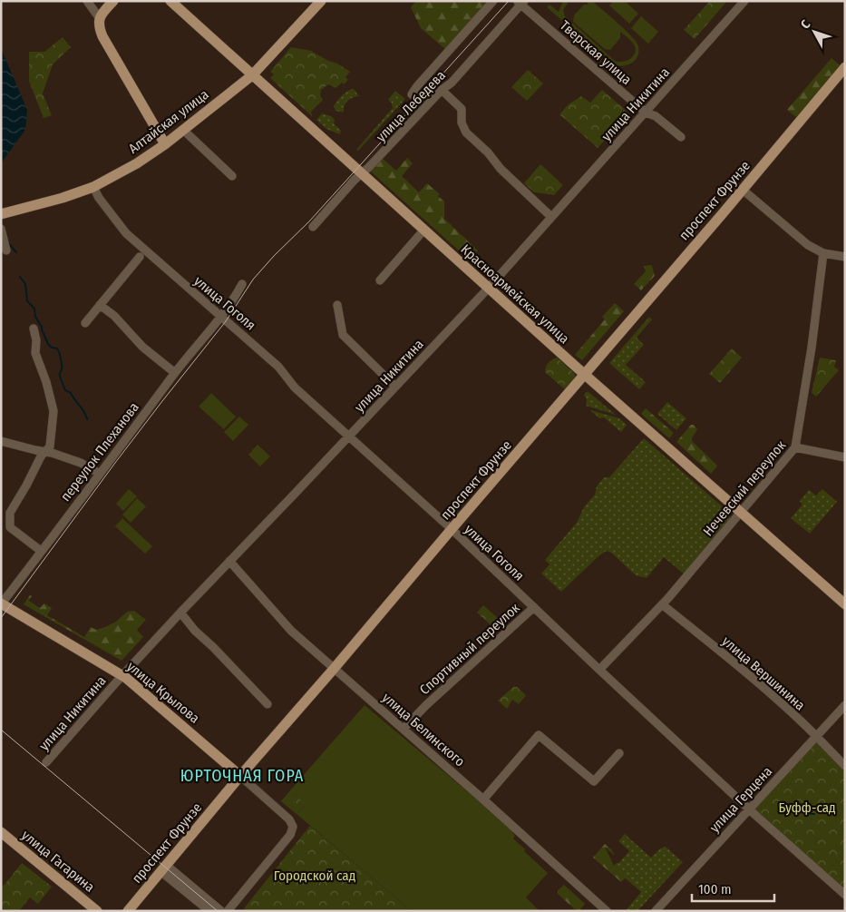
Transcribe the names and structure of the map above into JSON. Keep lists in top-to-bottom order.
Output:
{
  "streets": {
    "main road": [
      "Алтайская улица",
      "проспект Фрунзе",
      "Красноармейская улица",
      "улица Крылова",
      "улица Гагарина"
    ],
    "street": [
      "Тверская улица",
      "улица Никитина",
      "улица Лебедева",
      "улица Гоголя",
      "переулок Плеханова",
      "Нечевский переулок",
      "Спортивный переулок",
      "улица Вершинина",
      "улица Белинского",
      "улица Герцена"
    ]
  },
  "crossings": [
    ["Тверская улица", "улица Никитина"],
    ["Тверская улица", "улица Лебедева"],
    ["улица Никитина", "Красноармейская улица"],
    ["улица Никитина", "улица Гоголя"],
    ["улица Никитина", "улица Крылова"],
    ["улица Никитина", "улица Белинского"],
    ["улица Лебедева", "Красноармейская улица"],
    ["Алтайская улица", "Красноармейская улица"],
    ["Алтайская улица", "улица Гоголя"],
    ["проспект Фрунзе", "Красноармейская улица"],
    ["проспект Фрунзе", "улица Гоголя"],
    ["проспект Фрунзе", "улица Крылова"],
    ["проспект Фрунзе", "улица Белинского"],
    ["Красноармейская улица", "Нечевский переулок"],
    ["улица Гоголя", "переулок Плеханова"],
    ["улица Гоголя", "Нечевский переулок"],
    ["улица Гоголя", "Спортивный переулок"],
    ["улица Гоголя", "улица Герцена"],
    ["переулок Плеханова", "улица Крылова"],
    ["Нечевский переулок", "улица Вершинина"],
    ["Спортивный переулок", "улица Белинского"],
    ["улица Вершинина", "улица Герцена"]
  ],
  "districts": ["ЮРТОЧНАЯ ГОРА"],
  "parks": ["Буфф-сад", "Городской сад"],
  "scale_bar": "100 m",
  "north": "top left"
}
